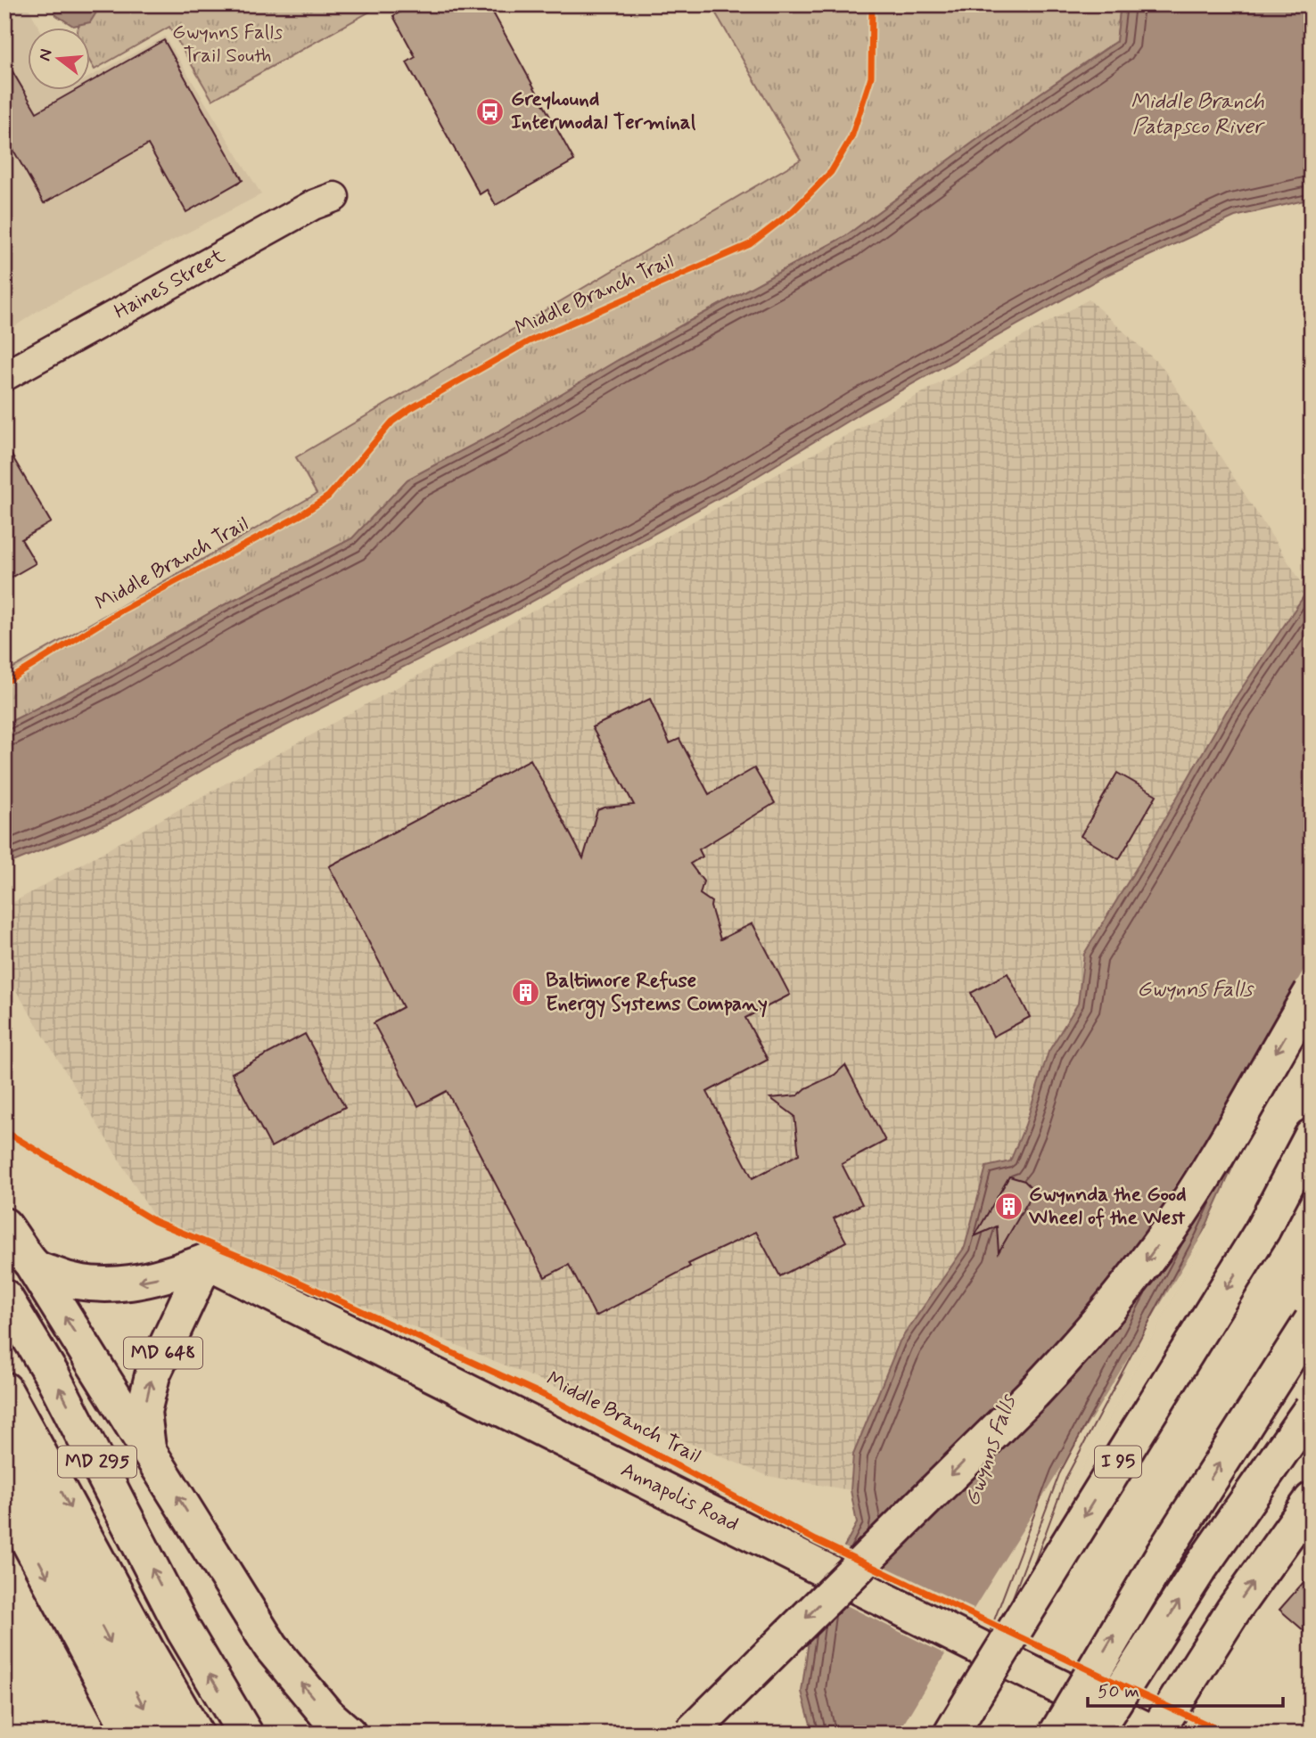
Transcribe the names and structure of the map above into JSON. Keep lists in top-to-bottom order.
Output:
{
  "streets": {
    "main road": [
      "MD 648",
      "MD 295",
      "I 95",
      "Annapolis Road"
    ],
    "street": ["Haines Street"],
    "cycle path": ["Middle Branch Trail"]
  },
  "crossings": [
    ["MD 648", "Annapolis Road"]
  ],
  "water": ["Middle Branch Patapsco River", "Gwynns Falls"],
  "parks": ["Gwynns Falls Trail South"],
  "places": {
    "bus stop": ["Greyhound Intermodal Terminal"],
    "building": ["Baltimore Refuse Energy Systems Company", "Gwynnda the Good Wheel of the West"]
  },
  "scale_bar": "50 m",
  "north": "left"
}
